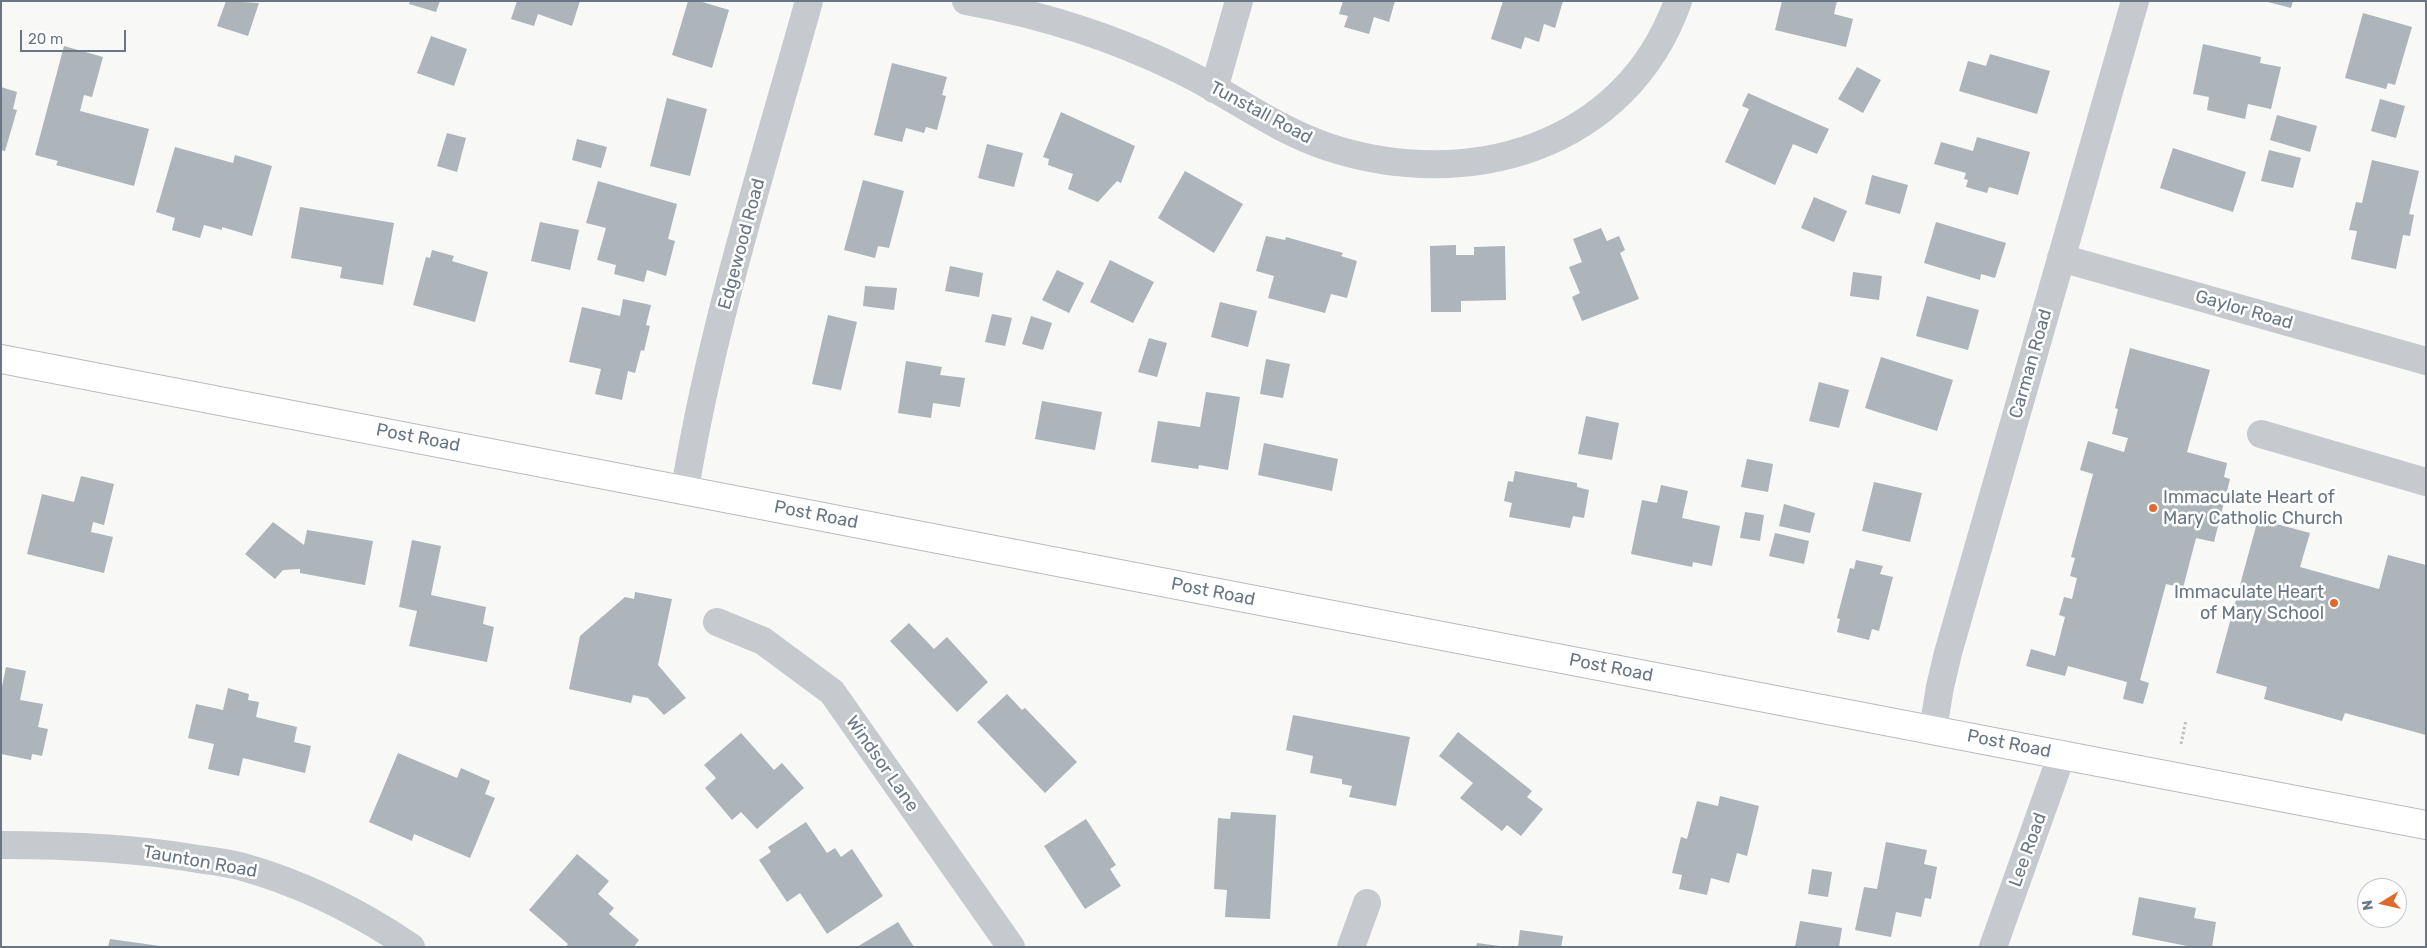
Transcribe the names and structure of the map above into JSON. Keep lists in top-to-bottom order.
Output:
{
  "streets": {
    "main road": ["Post Road"],
    "street": [
      "Tunstall Road",
      "Edgewood Road",
      "Gaylor Road",
      "Carman Road",
      "Windsor Lane",
      "Lee Road",
      "Taunton Road"
    ]
  },
  "crossings": [
    ["Edgewood Road", "Post Road"],
    ["Gaylor Road", "Carman Road"],
    ["Carman Road", "Post Road"],
    ["Post Road", "Lee Road"]
  ],
  "places": ["Immaculate Heart of Mary Catholic Church", "Immaculate Heart of Mary School"],
  "scale_bar": "20 m",
  "north": "left"
}
